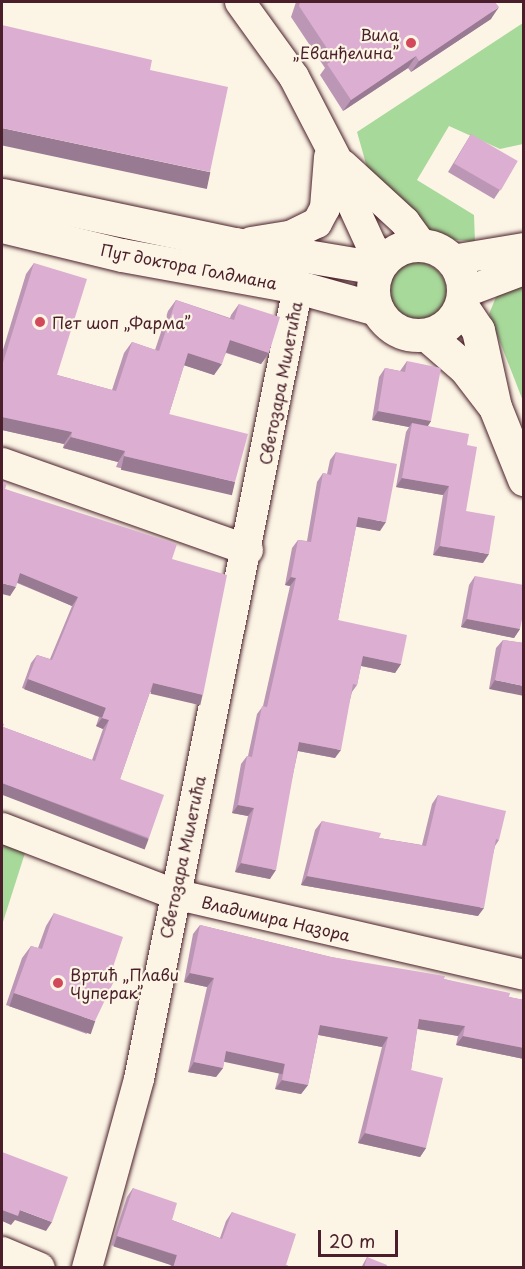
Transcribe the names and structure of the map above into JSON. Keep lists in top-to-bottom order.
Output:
{
  "streets": {
    "street": ["Пут доктора Голдмана", "Светозара Милетића", "Владимира Назора"]
  },
  "crossings": [
    ["Пут доктора Голдмана", "Светозара Милетића"],
    ["Светозара Милетића", "Владимира Назора"]
  ],
  "places": ["Вила „Еванђелина”", "Пет шоп „Фарма”", "Вртић „Плави Чуперак”"],
  "scale_bar": "20 m"
}
